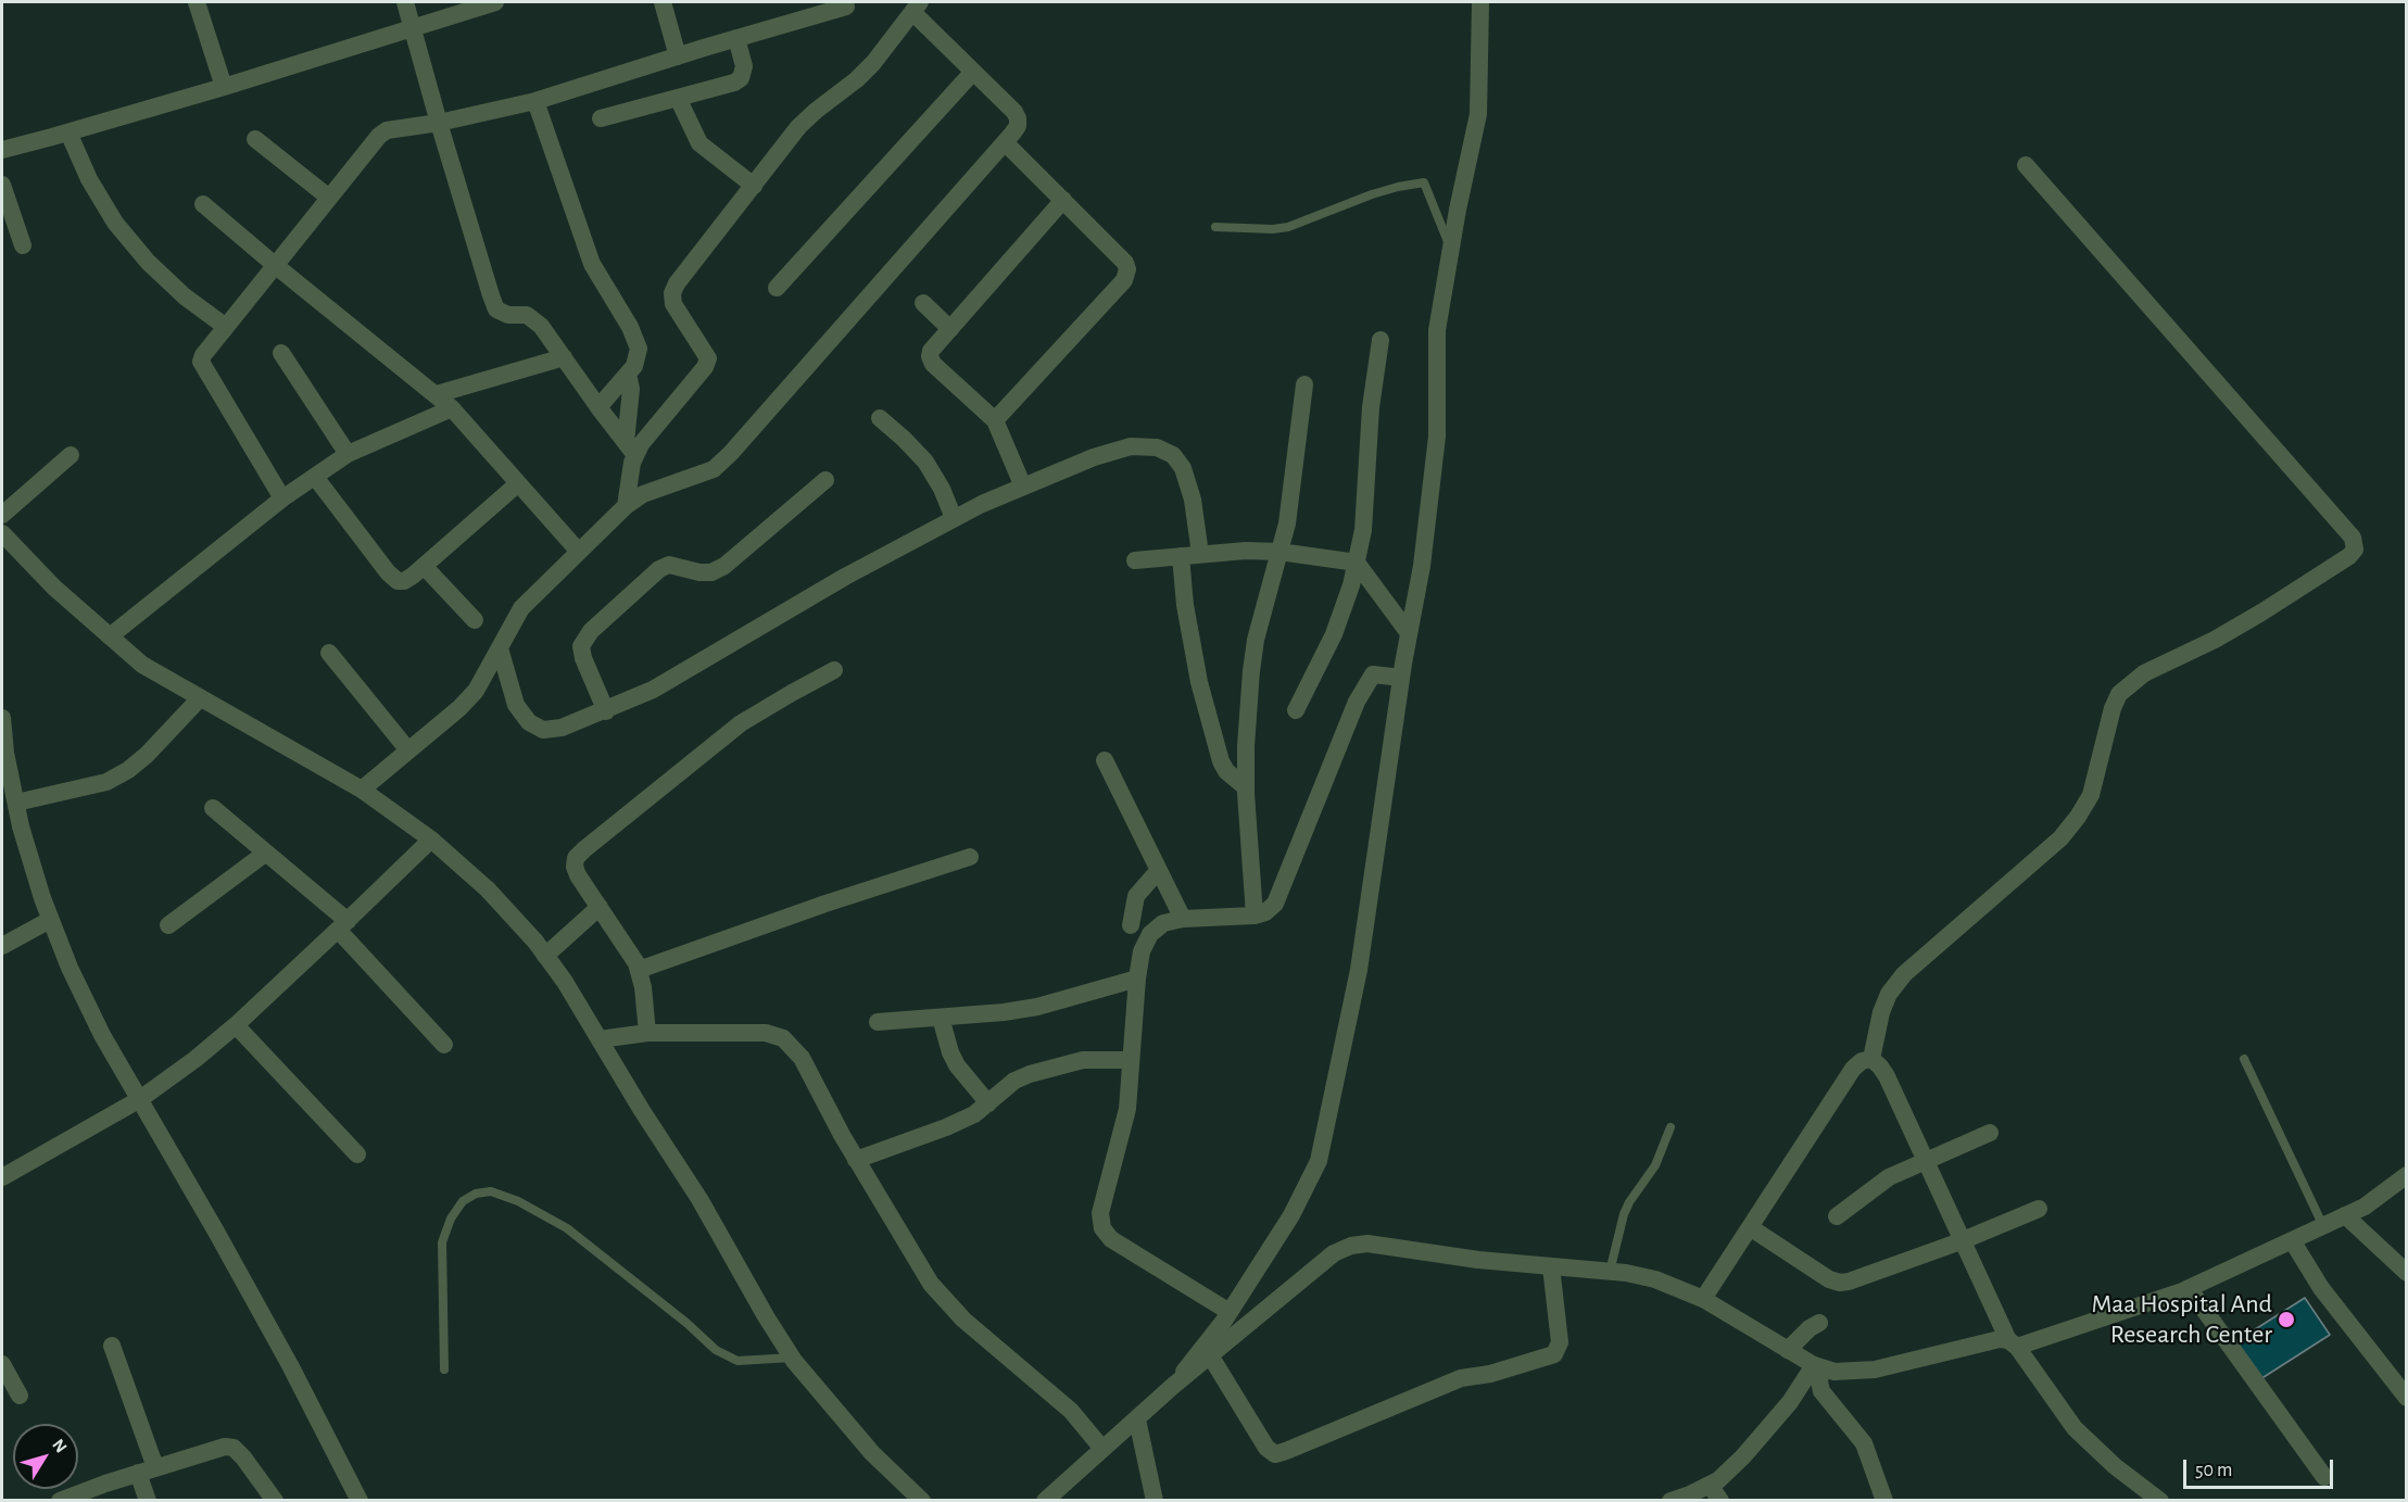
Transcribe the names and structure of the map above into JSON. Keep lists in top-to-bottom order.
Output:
{
  "places": ["Maa Hospital And Research Center"],
  "scale_bar": "50 m",
  "north": "top right"
}
